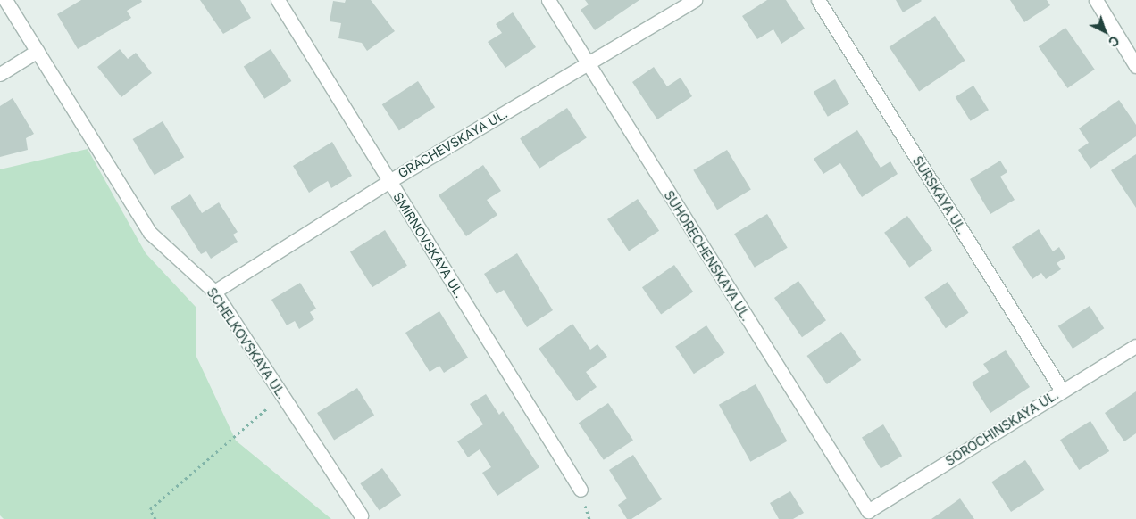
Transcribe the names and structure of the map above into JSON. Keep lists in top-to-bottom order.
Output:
{
  "streets": {
    "street": [
      "GRACHEVSKAYA UL.",
      "SURSKAYA UL.",
      "SMIRNOVSKAYA UL.",
      "SUHORECHENSKAYA UL.",
      "SCHELKOVSKAYA UL.",
      "SOROCHINSKAYA UL."
    ]
  },
  "crossings": [
    ["GRACHEVSKAYA UL.", "SMIRNOVSKAYA UL."],
    ["GRACHEVSKAYA UL.", "SUHORECHENSKAYA UL."],
    ["GRACHEVSKAYA UL.", "SCHELKOVSKAYA UL."],
    ["SURSKAYA UL.", "SOROCHINSKAYA UL."],
    ["SUHORECHENSKAYA UL.", "SOROCHINSKAYA UL."]
  ],
  "north": "bottom right"
}
